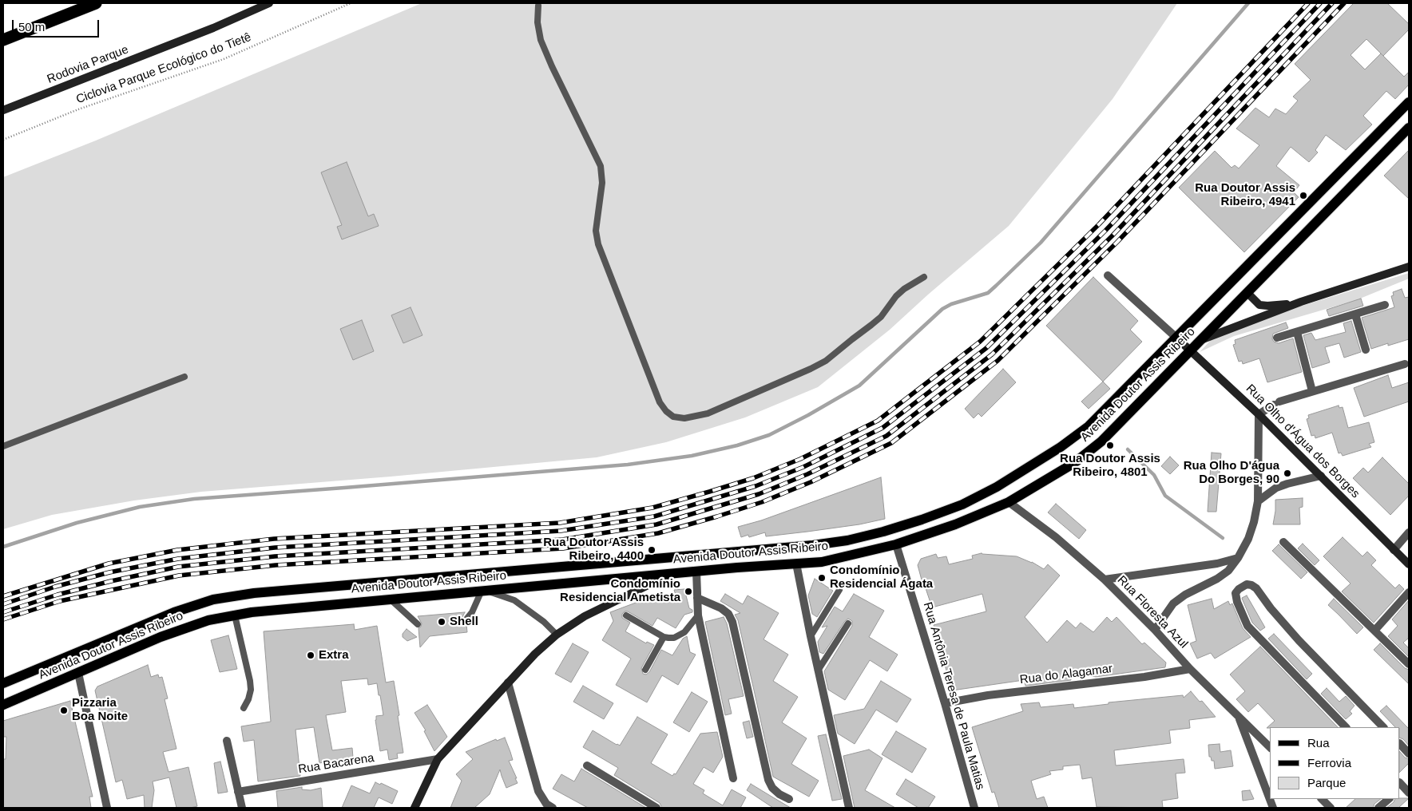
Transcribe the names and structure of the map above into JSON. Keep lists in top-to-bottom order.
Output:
{
  "streets": {
    "main road": ["Avenida Doutor Assis Ribeiro"],
    "street": [
      "Rodovia Parque",
      "Rua Olho d'Água dos Borges",
      "Rua Floresta Azul",
      "Rua do Alagamar",
      "Rua Antônia Teresa de Paula Matias",
      "Rua Bacarena"
    ],
    "path": ["Ciclovia Parque Ecológico do Tietê"]
  },
  "crossings": [
    ["Avenida Doutor Assis Ribeiro", "Rua Olho d'Água dos Borges"],
    ["Avenida Doutor Assis Ribeiro", "Rua Floresta Azul"],
    ["Avenida Doutor Assis Ribeiro", "Rua Antônia Teresa de Paula Matias"],
    ["Rua Floresta Azul", "Rua do Alagamar"],
    ["Rua do Alagamar", "Rua Antônia Teresa de Paula Matias"]
  ],
  "places": [
    "Rua Doutor Assis Ribeiro, 4941",
    "Rua Doutor Assis Ribeiro, 4801",
    "Rua Olho D'água Do Borges, 90",
    "Rua Doutor Assis Ribeiro, 4400",
    "Condomínio Residencial Ágata",
    "Condomínio Residencial Ametista",
    "Shell",
    "Extra",
    "Pizzaria Boa Noite"
  ],
  "legend": ["Rua", "Ferrovia", "Parque"],
  "scale_bar": "50 m"
}
